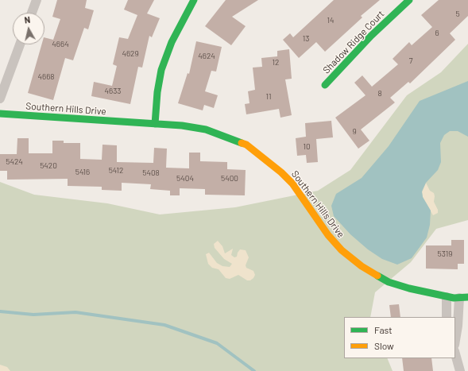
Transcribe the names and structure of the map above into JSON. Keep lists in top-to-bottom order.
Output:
{
  "streets": {
    "street": ["Shadow Ridge Court", "Southern Hills Drive"]
  },
  "house_numbers": [
    "5",
    "14",
    "6",
    "13",
    "4664",
    "4629",
    "4624",
    "7",
    "12",
    "4668",
    "4633",
    "8",
    "11",
    "9",
    "10",
    "5424",
    "5420",
    "5412",
    "5416",
    "5408",
    "5404",
    "5400",
    "5319"
  ],
  "legend": ["Fast", "Slow"],
  "north": "top"
}
